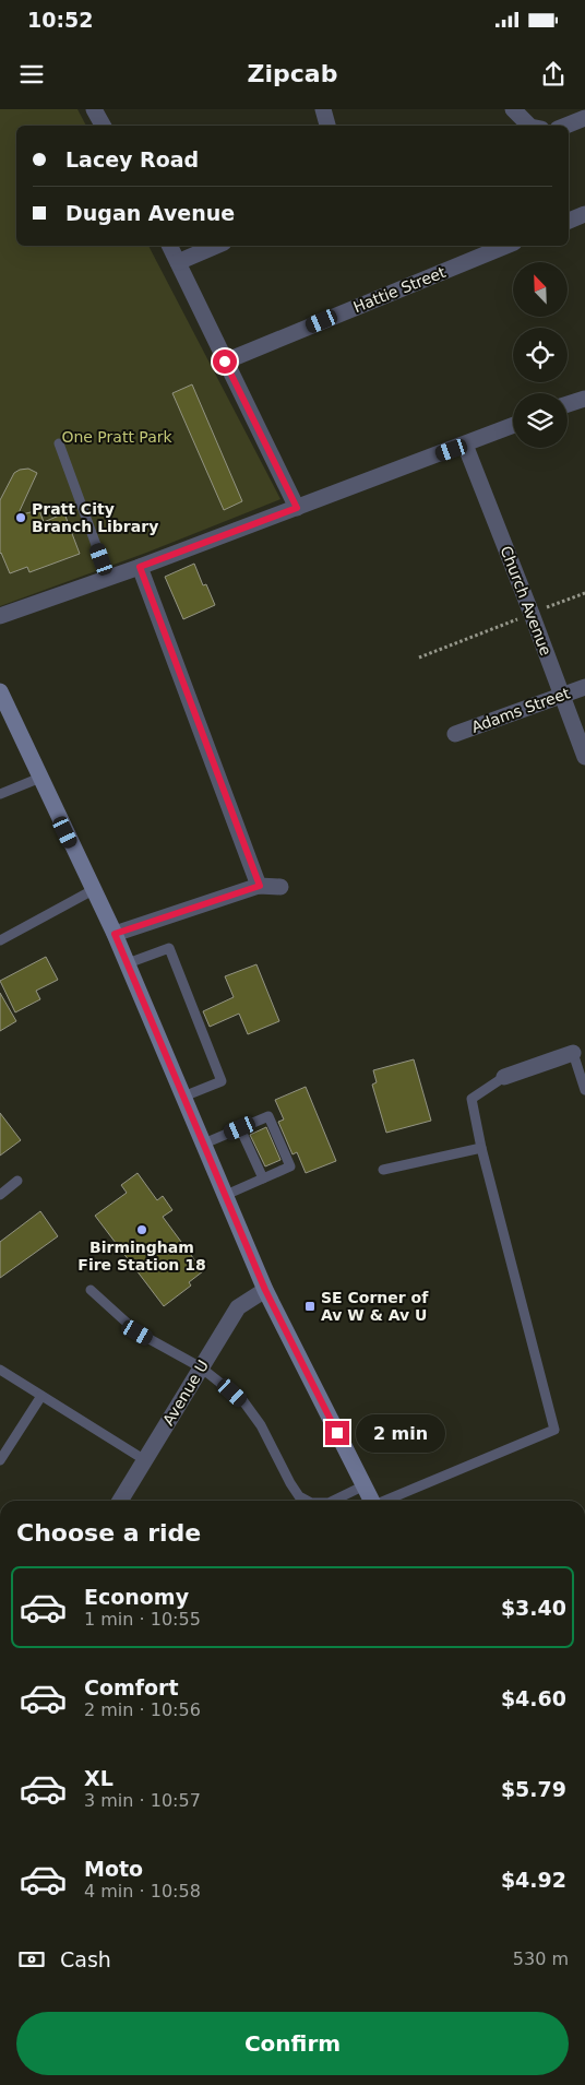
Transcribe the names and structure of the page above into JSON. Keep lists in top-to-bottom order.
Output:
{
  "streets": {
    "street": [
      "Hattie Street",
      "Church Avenue",
      "Adams Street",
      "Avenue U"
    ]
  },
  "crossings": [
    ["Church Avenue", "Adams Street"]
  ],
  "parks": ["One Pratt Park"],
  "places": {
    "other": ["Pratt City Branch Library", "Birmingham Fire Station 18"],
    "transit": ["SE Corner of Av W & Av U"]
  },
  "north": "top left",
  "page": {
    "status": "10:52",
    "header": "Zipcab",
    "banner": ["Lacey Road", "Dugan Avenue"],
    "bubble": "2 min",
    "heading": "Choose a ride",
    "list": [
      {
        "name": "Economy",
        "note": "1 min · 10:55",
        "value": "$3.40"
      },
      {
        "name": "Comfort",
        "note": "2 min · 10:56",
        "value": "$4.60"
      },
      {
        "name": "XL",
        "note": "3 min · 10:57",
        "value": "$5.79"
      },
      {
        "name": "Moto",
        "note": "4 min · 10:58",
        "value": "$4.92"
      }
    ],
    "pay": ["Cash", "530 m"],
    "buttons": "Confirm"
  }
}
